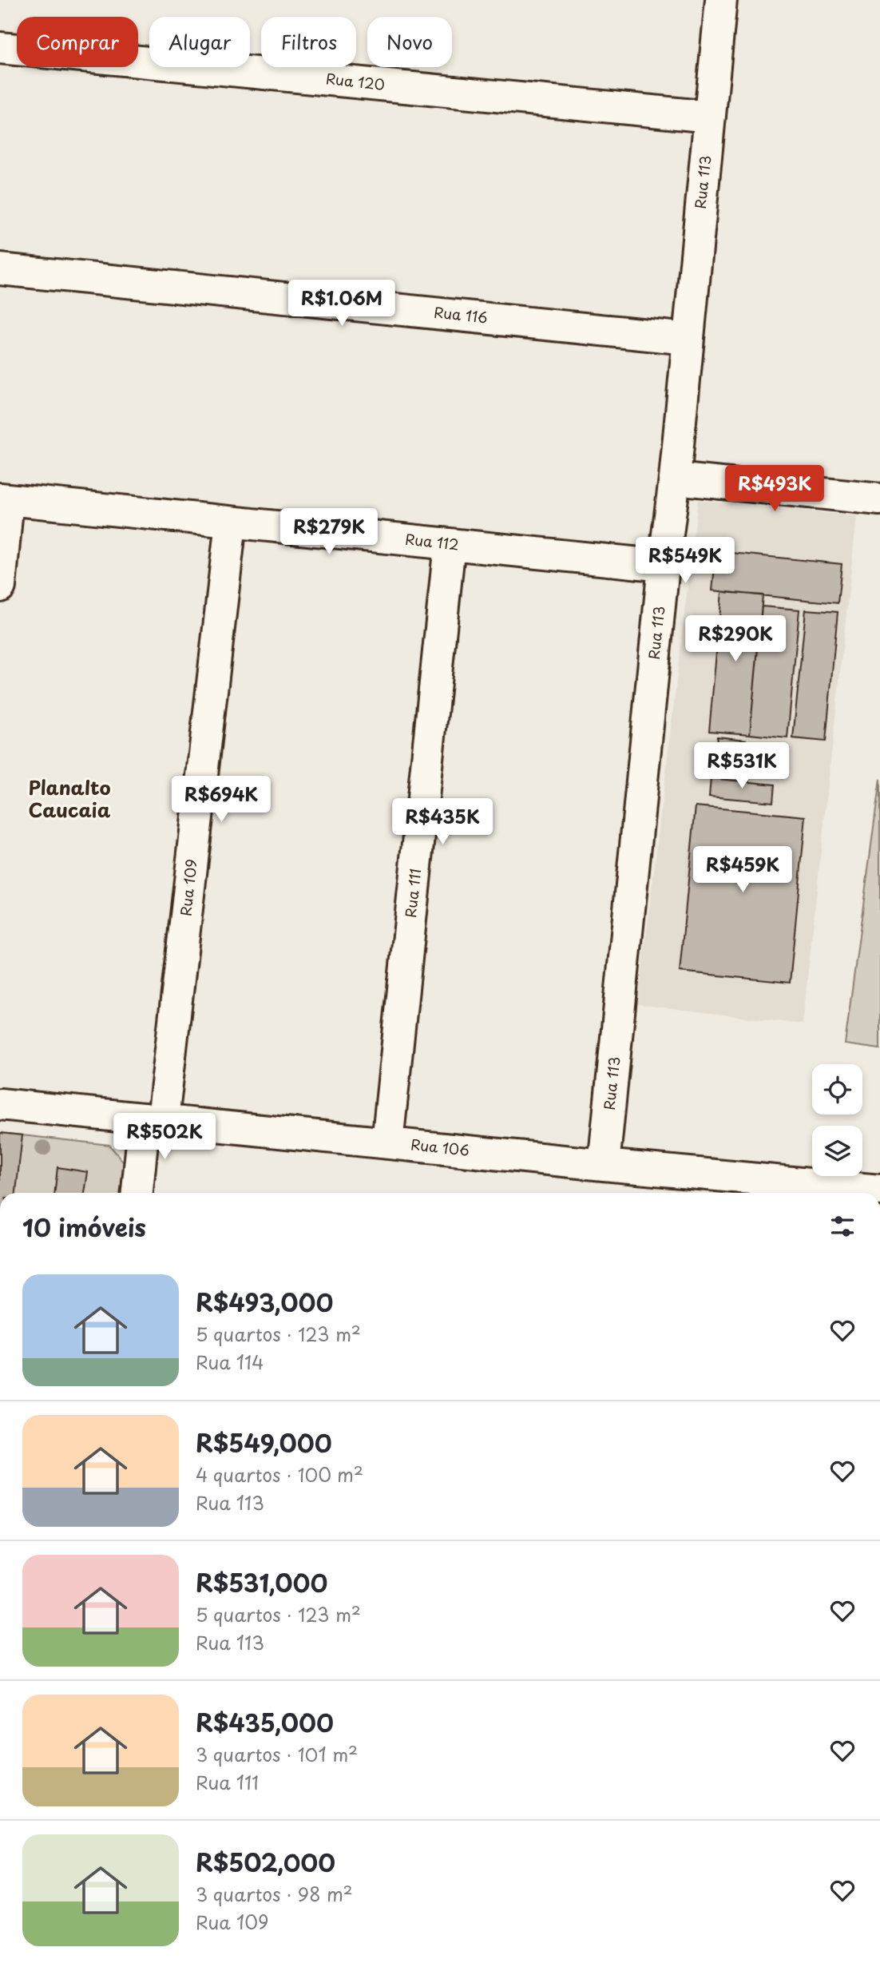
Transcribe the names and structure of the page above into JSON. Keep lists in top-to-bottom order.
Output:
{
  "streets": {
    "street": [
      "Rua 120",
      "Rua 113",
      "Rua 116",
      "Rua 112",
      "Rua 109",
      "Rua 111",
      "Rua 106"
    ]
  },
  "crossings": [
    ["Rua 120", "Rua 113"],
    ["Rua 113", "Rua 116"],
    ["Rua 113", "Rua 112"],
    ["Rua 113", "Rua 106"],
    ["Rua 112", "Rua 109"],
    ["Rua 112", "Rua 111"],
    ["Rua 109", "Rua 106"],
    ["Rua 111", "Rua 106"]
  ],
  "districts": ["Planalto Caucaia"],
  "page": {
    "chip": [
      "Comprar",
      "Alugar",
      "Filtros",
      "Novo"
    ],
    "price": [
      "R$1.06M",
      "R$493K",
      "R$279K",
      "R$549K",
      "R$290K",
      "R$531K",
      "R$694K",
      "R$435K",
      "R$459K",
      "R$502K"
    ],
    "heading": "10 imóveis",
    "list": [
      {
        "name": "R$493,000",
        "note": "5 quartos · 123 m² · Rua 114"
      },
      {
        "name": "R$549,000",
        "note": "4 quartos · 100 m² · Rua 113"
      },
      {
        "name": "R$531,000",
        "note": "5 quartos · 123 m² · Rua 113"
      },
      {
        "name": "R$435,000",
        "note": "3 quartos · 101 m² · Rua 111"
      },
      {
        "name": "R$502,000",
        "note": "3 quartos · 98 m² · Rua 109"
      }
    ]
  }
}
